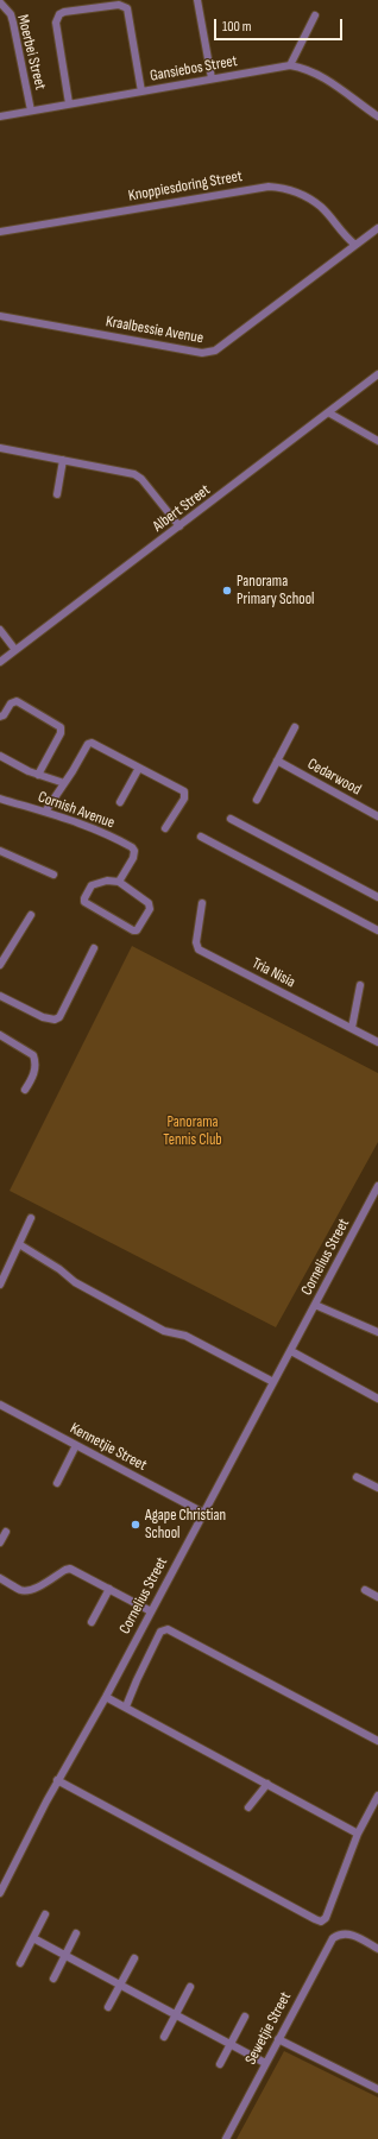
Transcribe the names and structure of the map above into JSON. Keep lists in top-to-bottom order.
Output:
{
  "streets": {
    "street": [
      "Moerbei Street",
      "Gansiebos Street",
      "Knoppiesdoring Street",
      "Kraalbessie Avenue",
      "Albert Street",
      "Cedarwood",
      "Cornish Avenue",
      "Tria Nisia",
      "Cornelius Street",
      "Kennetjie Street",
      "Sewetjie Street"
    ]
  },
  "crossings": [
    ["Moerbei Street", "Gansiebos Street"],
    ["Knoppiesdoring Street", "Kraalbessie Avenue"],
    ["Cornelius Street", "Kennetjie Street"]
  ],
  "parks": ["Panorama Tennis Club"],
  "places": ["Panorama Primary School", "Agape Christian School"],
  "scale_bar": "100 m"
}
